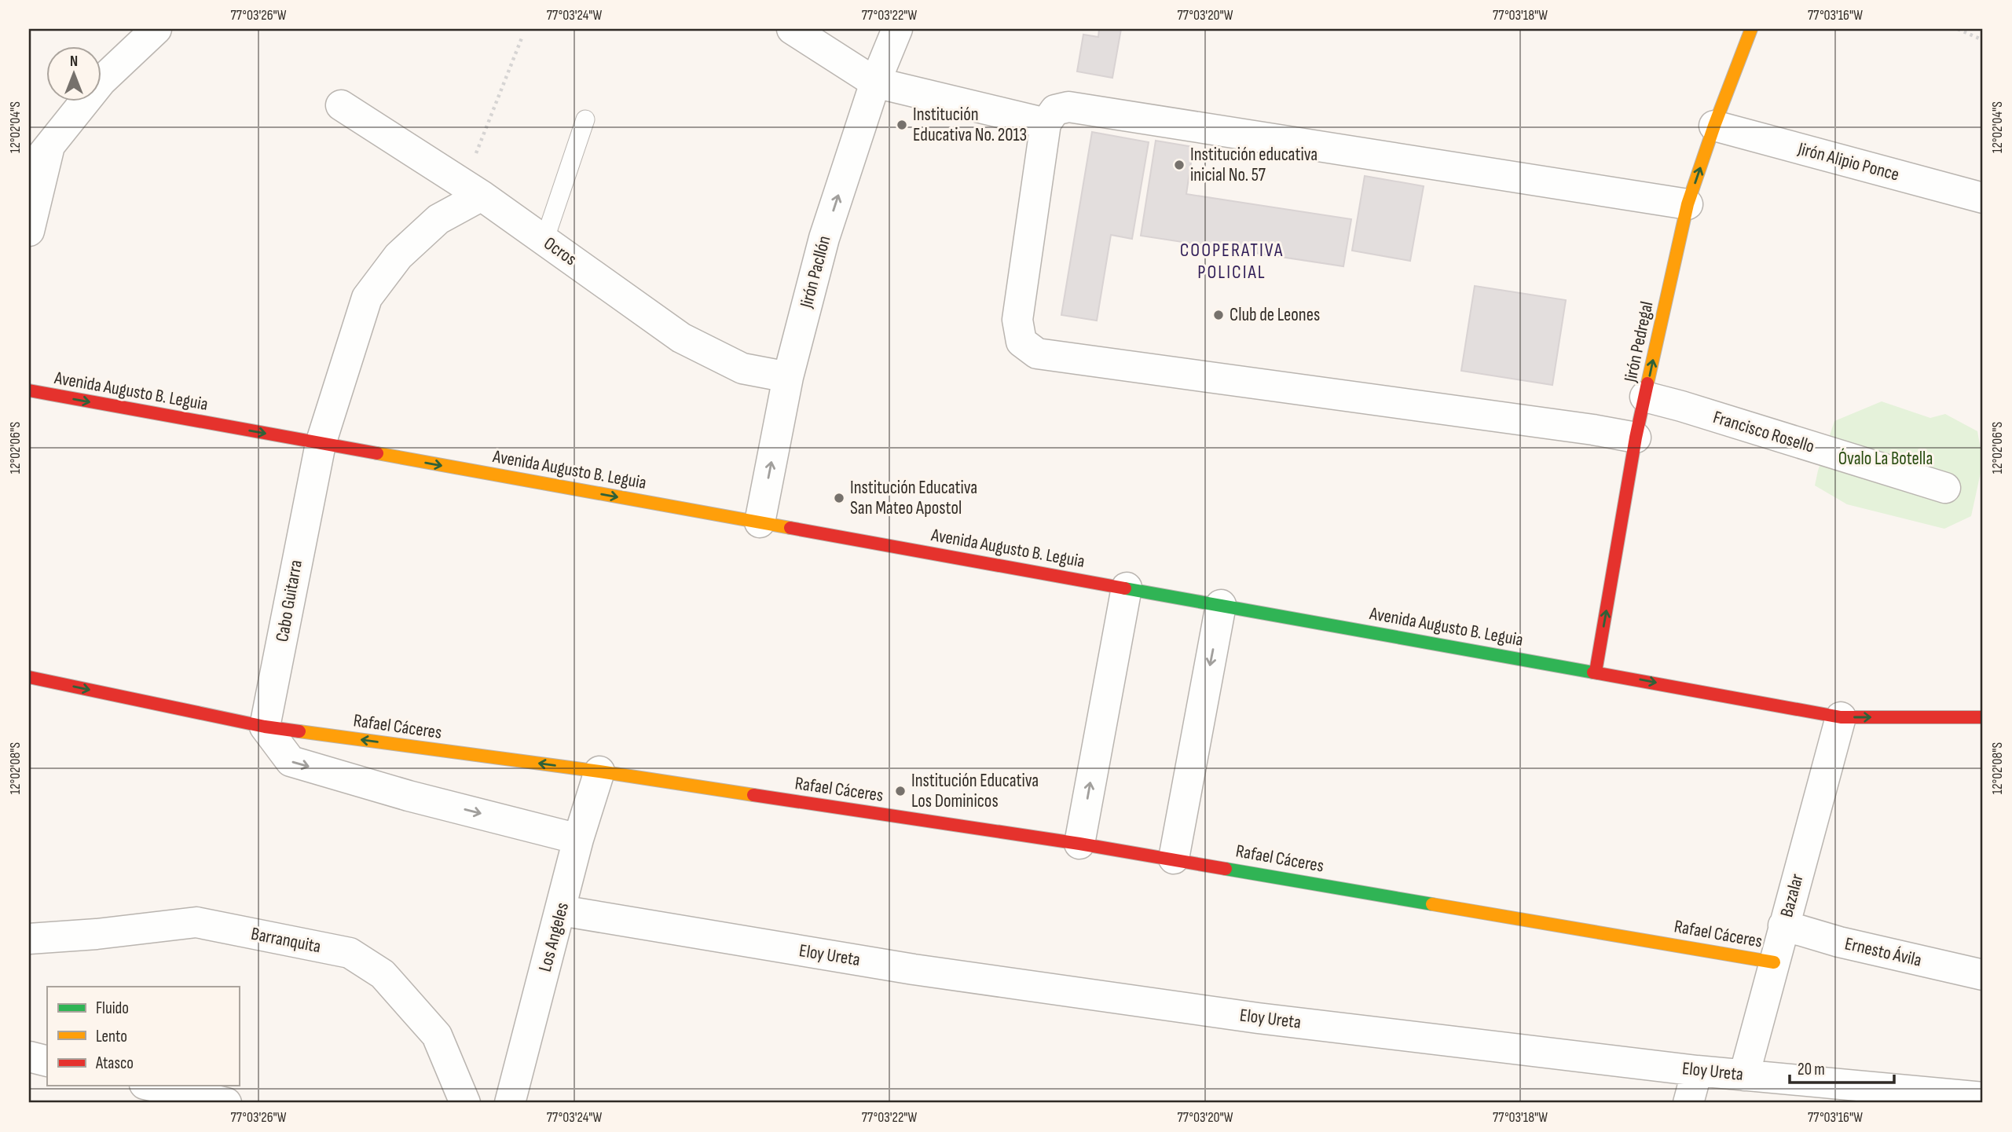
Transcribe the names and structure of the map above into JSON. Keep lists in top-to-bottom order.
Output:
{
  "streets": {
    "main road": ["Jirón Pedregal", "Avenida Augusto B. Leguia", "Rafael Cáceres"],
    "street": [
      "Jirón Alipio Ponce",
      "Ocros",
      "Jirón Pacllón",
      "Francisco Rosello",
      "Cabo Guitarra",
      "Bazalar",
      "Los Angeles",
      "Barranquita",
      "Ernesto Ávila",
      "Eloy Ureta"
    ]
  },
  "crossings": [
    ["Jirón Alipio Ponce", "Jirón Pedregal"],
    ["Ocros", "Jirón Pacllón"],
    ["Ocros", "Cabo Guitarra"],
    ["Jirón Pacllón", "Avenida Augusto B. Leguia"],
    ["Jirón Pedregal", "Avenida Augusto B. Leguia"],
    ["Jirón Pedregal", "Francisco Rosello"],
    ["Avenida Augusto B. Leguia", "Cabo Guitarra"],
    ["Avenida Augusto B. Leguia", "Bazalar"],
    ["Cabo Guitarra", "Rafael Cáceres"],
    ["Rafael Cáceres", "Bazalar"],
    ["Rafael Cáceres", "Los Angeles"],
    ["Bazalar", "Ernesto Ávila"],
    ["Bazalar", "Eloy Ureta"],
    ["Los Angeles", "Eloy Ureta"]
  ],
  "one_way": ["Jirón Pacllón", "Jirón Pedregal", "Avenida Augusto B. Leguia"],
  "districts": ["COOPERATIVA POLICIAL"],
  "parks": ["Óvalo La Botella"],
  "places": [
    "Institución Educativa No. 2013",
    "Institución educativa inicial No. 57",
    "Club de Leones",
    "Institución Educativa San Mateo Apostol",
    "Institución Educativa Los Dominicos"
  ],
  "legend": ["Fluido", "Lento", "Atasco"],
  "scale_bar": "20 m",
  "north": "top",
  "coordinates": [
    "77°03'26\"W",
    "77°03'24\"W",
    "77°03'22\"W",
    "77°03'20\"W",
    "77°03'18\"W",
    "77°03'16\"W",
    "12°02'04\"S",
    "12°02'06\"S",
    "12°02'08\"S"
  ]
}
